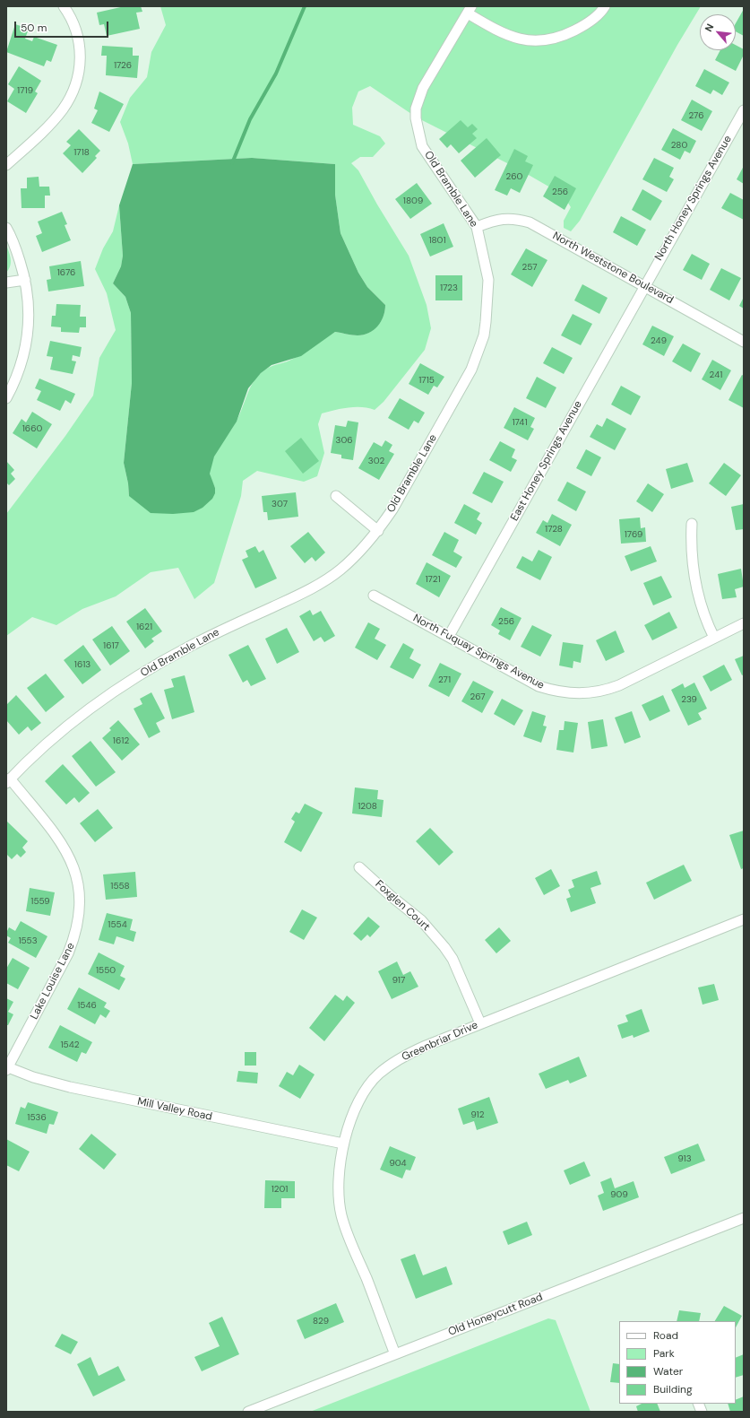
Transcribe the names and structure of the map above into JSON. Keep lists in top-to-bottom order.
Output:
{
  "streets": {
    "street": [
      "Old Bramble Lane",
      "North Honey Springs Avenue",
      "North Weststone Boulevard",
      "East Honey Springs Avenue",
      "North Fuquay Springs Avenue",
      "Foxglen Court",
      "Lake Louise Lane",
      "Greenbriar Drive",
      "Mill Valley Road",
      "Old Honeycutt Road"
    ]
  },
  "crossings": [
    ["Old Bramble Lane", "North Weststone Boulevard"],
    ["Old Bramble Lane", "Lake Louise Lane"],
    ["North Honey Springs Avenue", "North Weststone Boulevard"],
    ["North Honey Springs Avenue", "East Honey Springs Avenue"],
    ["North Weststone Boulevard", "East Honey Springs Avenue"],
    ["East Honey Springs Avenue", "North Fuquay Springs Avenue"],
    ["Foxglen Court", "Greenbriar Drive"],
    ["Lake Louise Lane", "Mill Valley Road"],
    ["Greenbriar Drive", "Mill Valley Road"],
    ["Greenbriar Drive", "Old Honeycutt Road"]
  ],
  "house_numbers": [
    "1726",
    "1719",
    "276",
    "280",
    "1718",
    "260",
    "256",
    "1809",
    "1801",
    "257",
    "1676",
    "1723",
    "249",
    "241",
    "1715",
    "1741",
    "1660",
    "306",
    "302",
    "307",
    "1728",
    "1769",
    "1721",
    "256",
    "1621",
    "1617",
    "1613",
    "271",
    "267",
    "239",
    "1612",
    "1208",
    "1558",
    "1559",
    "1554",
    "1553",
    "1550",
    "917",
    "1546",
    "1542",
    "912",
    "1536",
    "913",
    "904",
    "1201",
    "909",
    "829"
  ],
  "legend": [
    "Road",
    "Park",
    "Water",
    "Building"
  ],
  "scale_bar": "50 m",
  "north": "top left"
}
